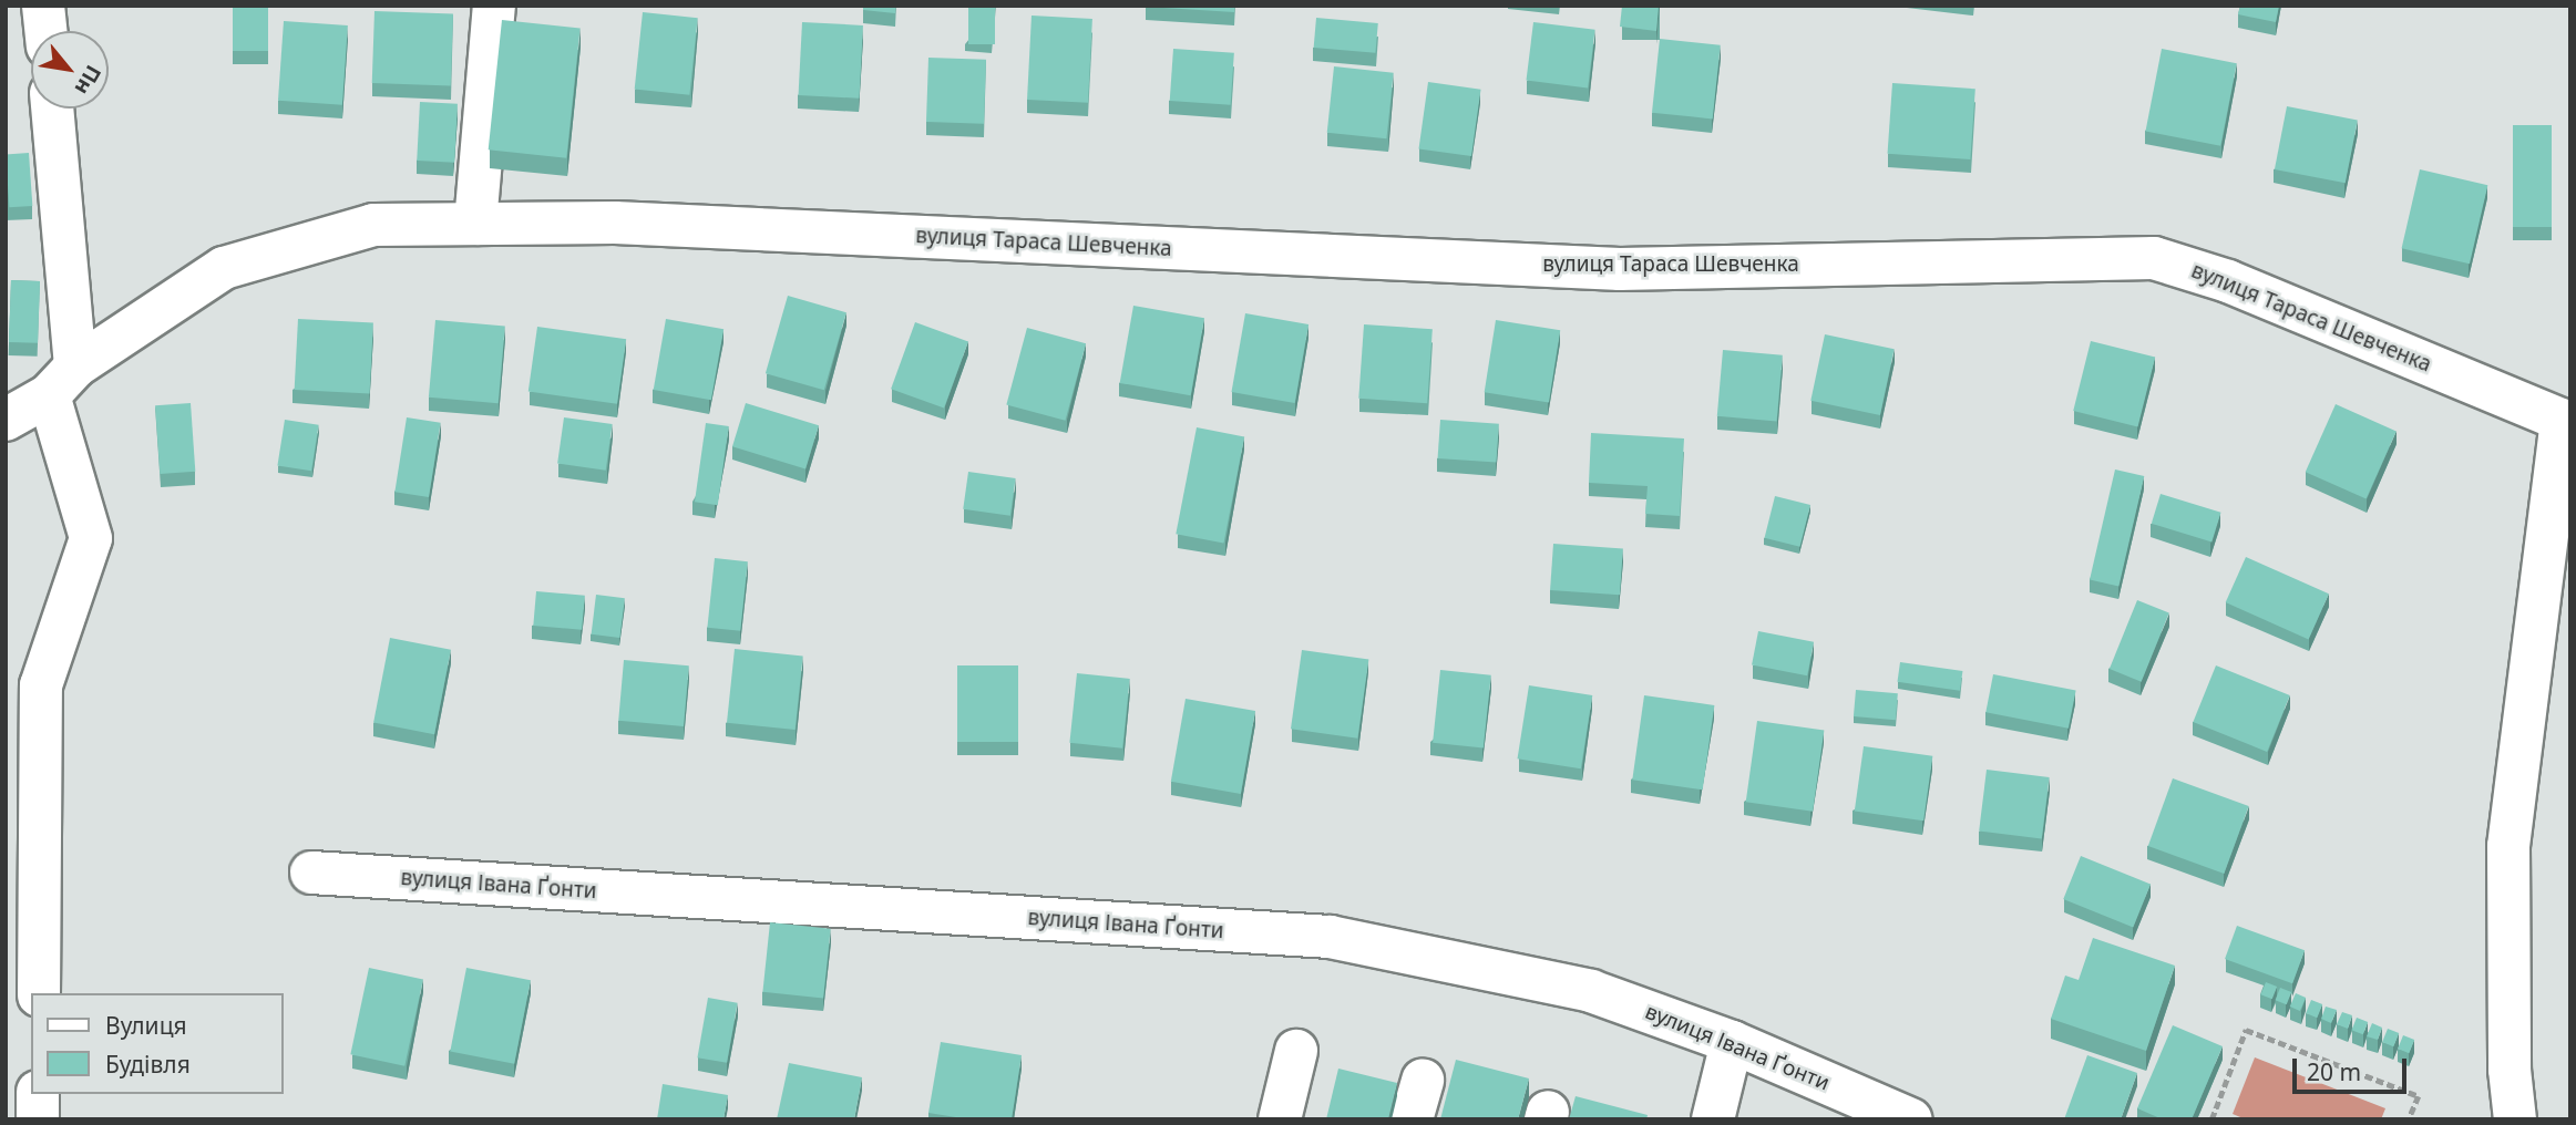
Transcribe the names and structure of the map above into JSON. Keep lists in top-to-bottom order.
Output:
{
  "streets": {
    "street": ["вулиця Тараса Шевченка", "вулиця Івана Ґонти"]
  },
  "legend": ["Вулиця", "Будівля"],
  "scale_bar": "20 m",
  "north": "bottom right"
}
